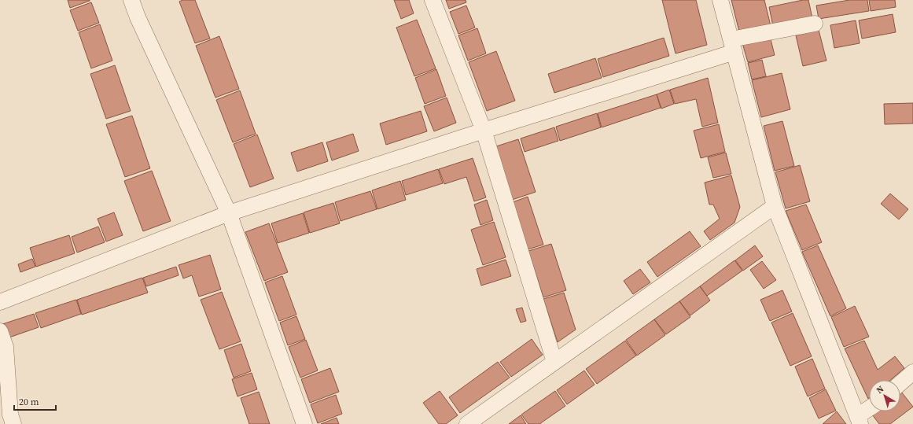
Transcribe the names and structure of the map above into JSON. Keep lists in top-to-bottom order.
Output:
{
  "scale_bar": "20 m",
  "north": "top left"
}
